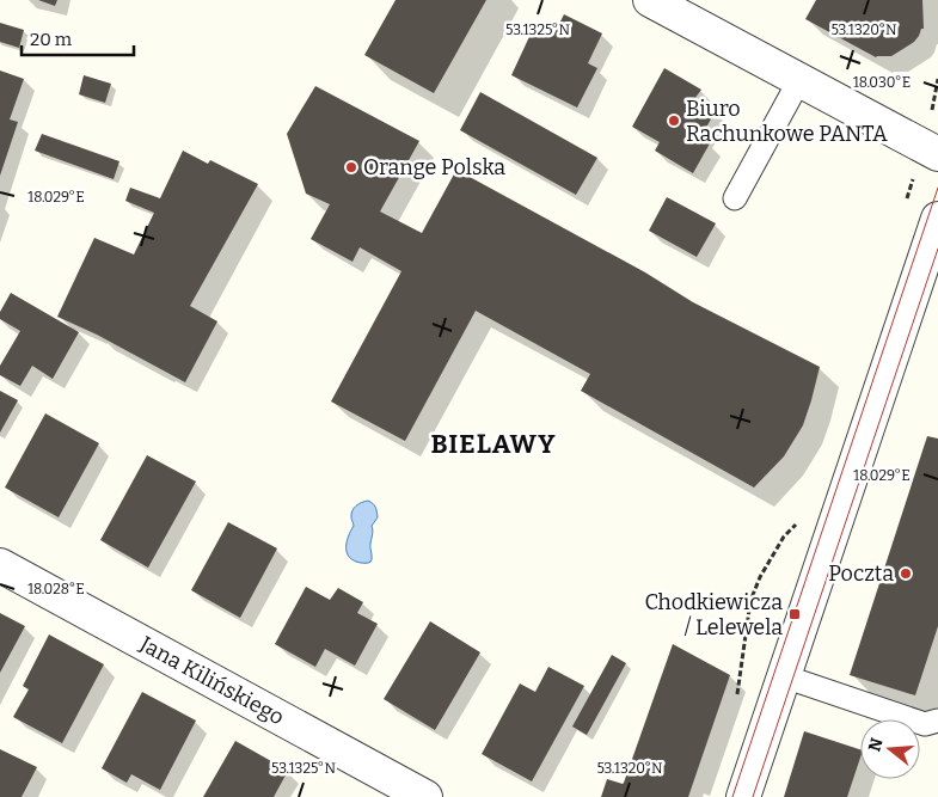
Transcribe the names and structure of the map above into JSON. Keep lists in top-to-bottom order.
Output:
{
  "streets": {
    "street": ["Jana Kilińskiego"]
  },
  "districts": ["BIELAWY"],
  "places": {
    "other": ["Biuro Rachunkowe PANTA", "Orange Polska", "Poczta"],
    "transit": ["Chodkiewicza / Lelewela"]
  },
  "scale_bar": "20 m",
  "north": "left",
  "coordinates": [
    "53.1325°N",
    "53.1320°N",
    "18.030°E",
    "18.029°E",
    "18.028°E"
  ]
}
